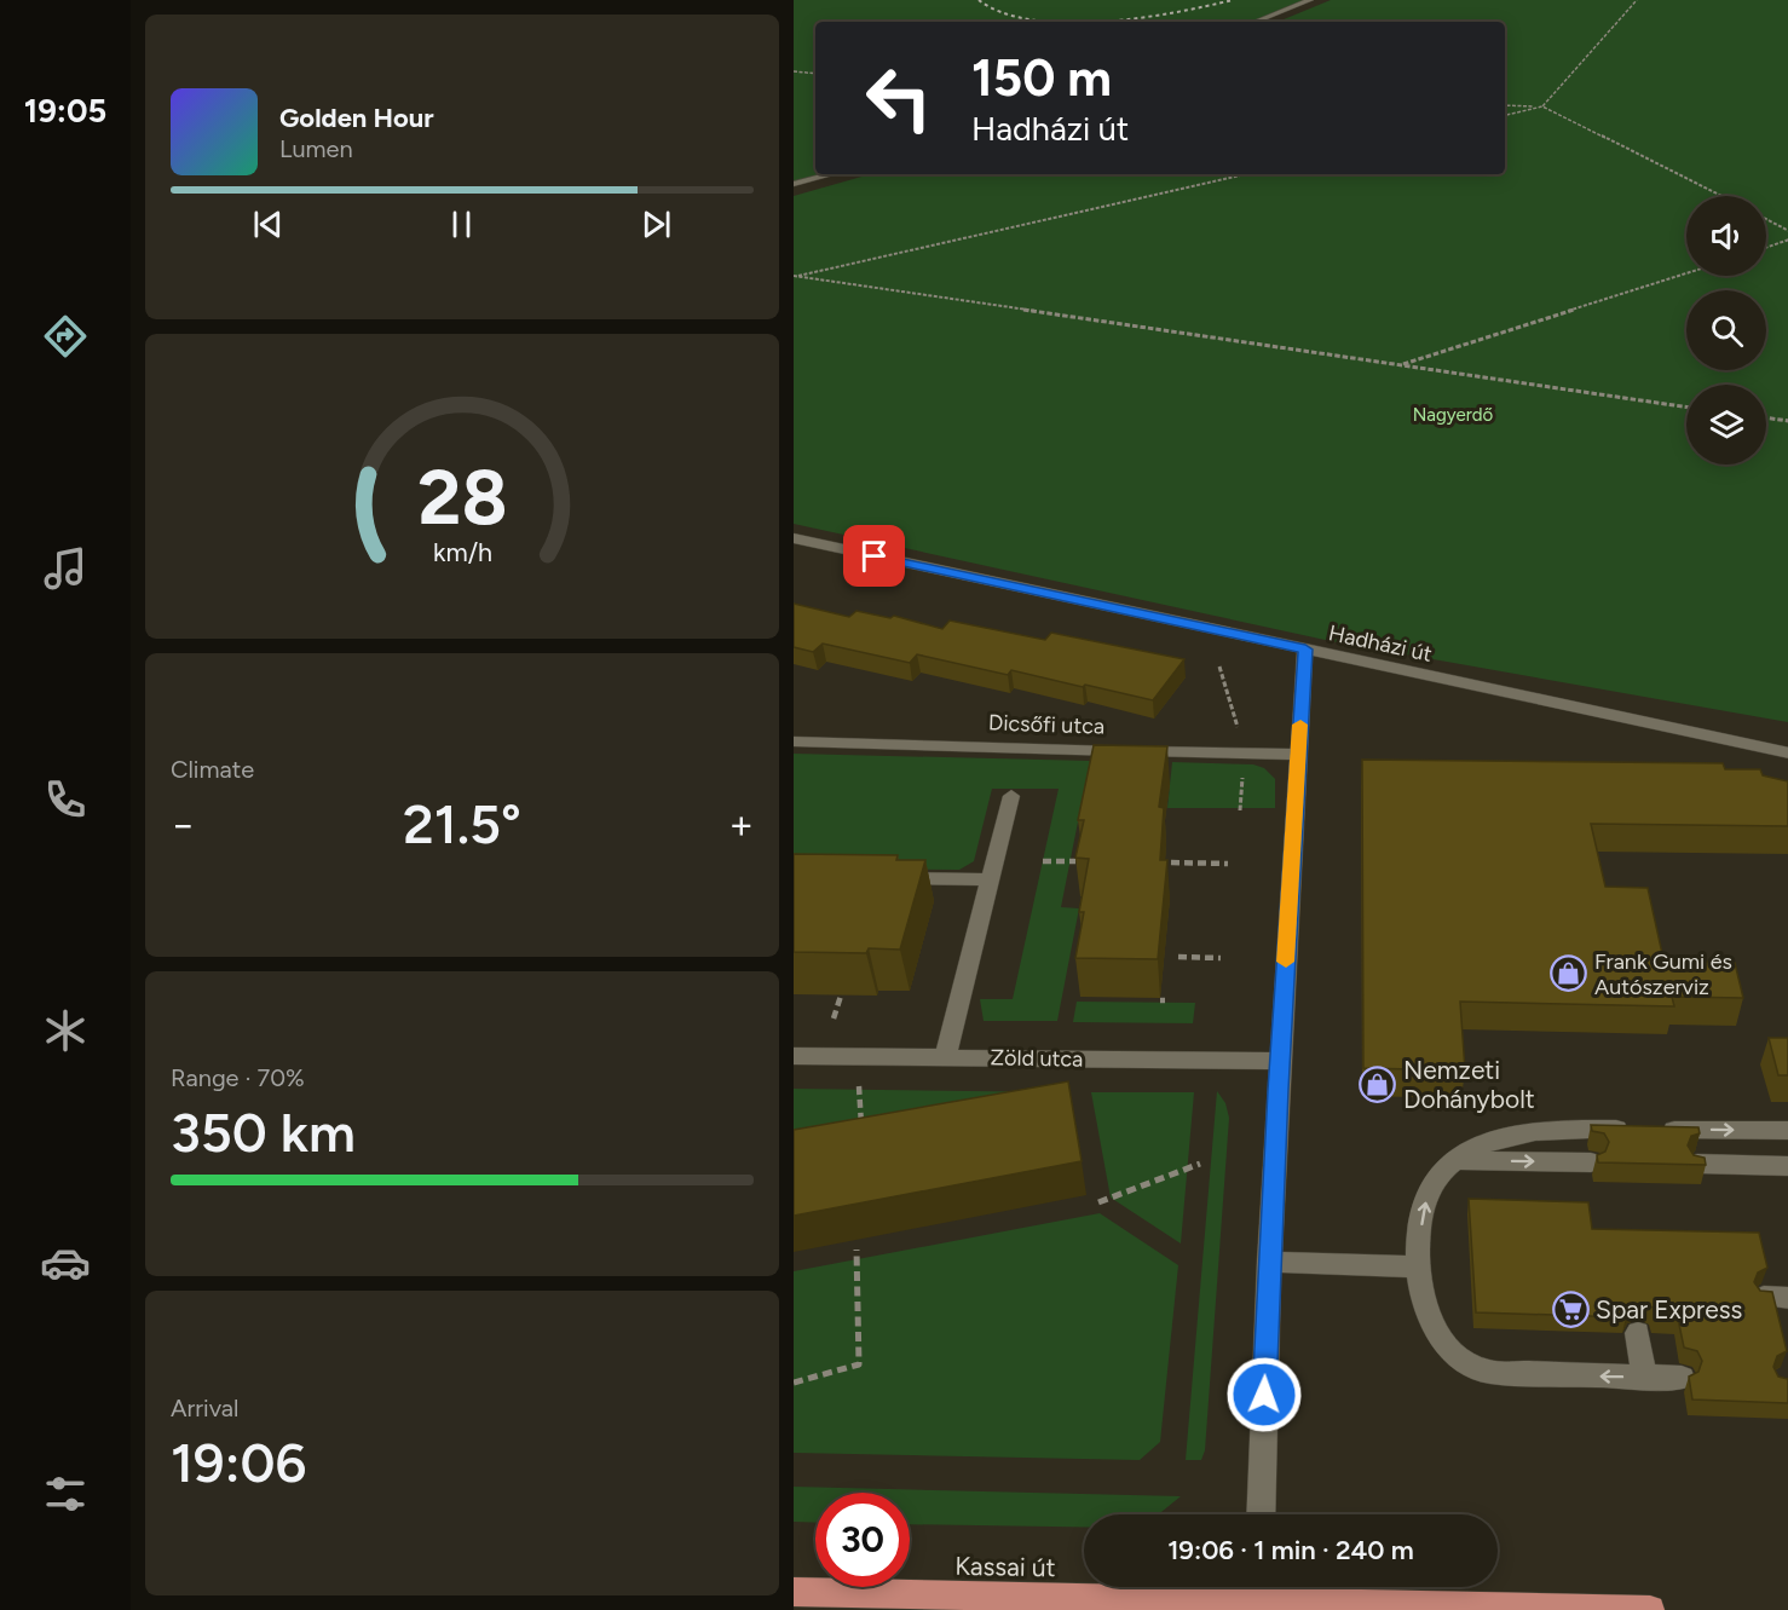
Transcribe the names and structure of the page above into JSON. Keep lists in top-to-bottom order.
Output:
{
  "streets": {
    "main road": ["Kassai út"],
    "street": ["Hadházi út", "Dicsőfi utca", "Zöld utca"]
  },
  "parks": ["Nagyerdő"],
  "places": {
    "shop": ["Frank Gumi és Autószerviz", "Nemzeti Dohánybolt"],
    "supermarket": ["Spar Express"]
  },
  "page": {
    "tabs": "19:05",
    "turn": ["150 m", "Hadházi út"],
    "song": ["Golden Hour", "Lumen"],
    "tile": [
      "Climate",
      ["Range · 70%", "350 km"],
      ["Arrival", "19:06"]
    ],
    "heat": ["−", "21.5°", "+"],
    "limit": "30",
    "trip": "19:06 · 1 min · 240 m",
    "gauge": ["28", "km/h"]
  }
}
